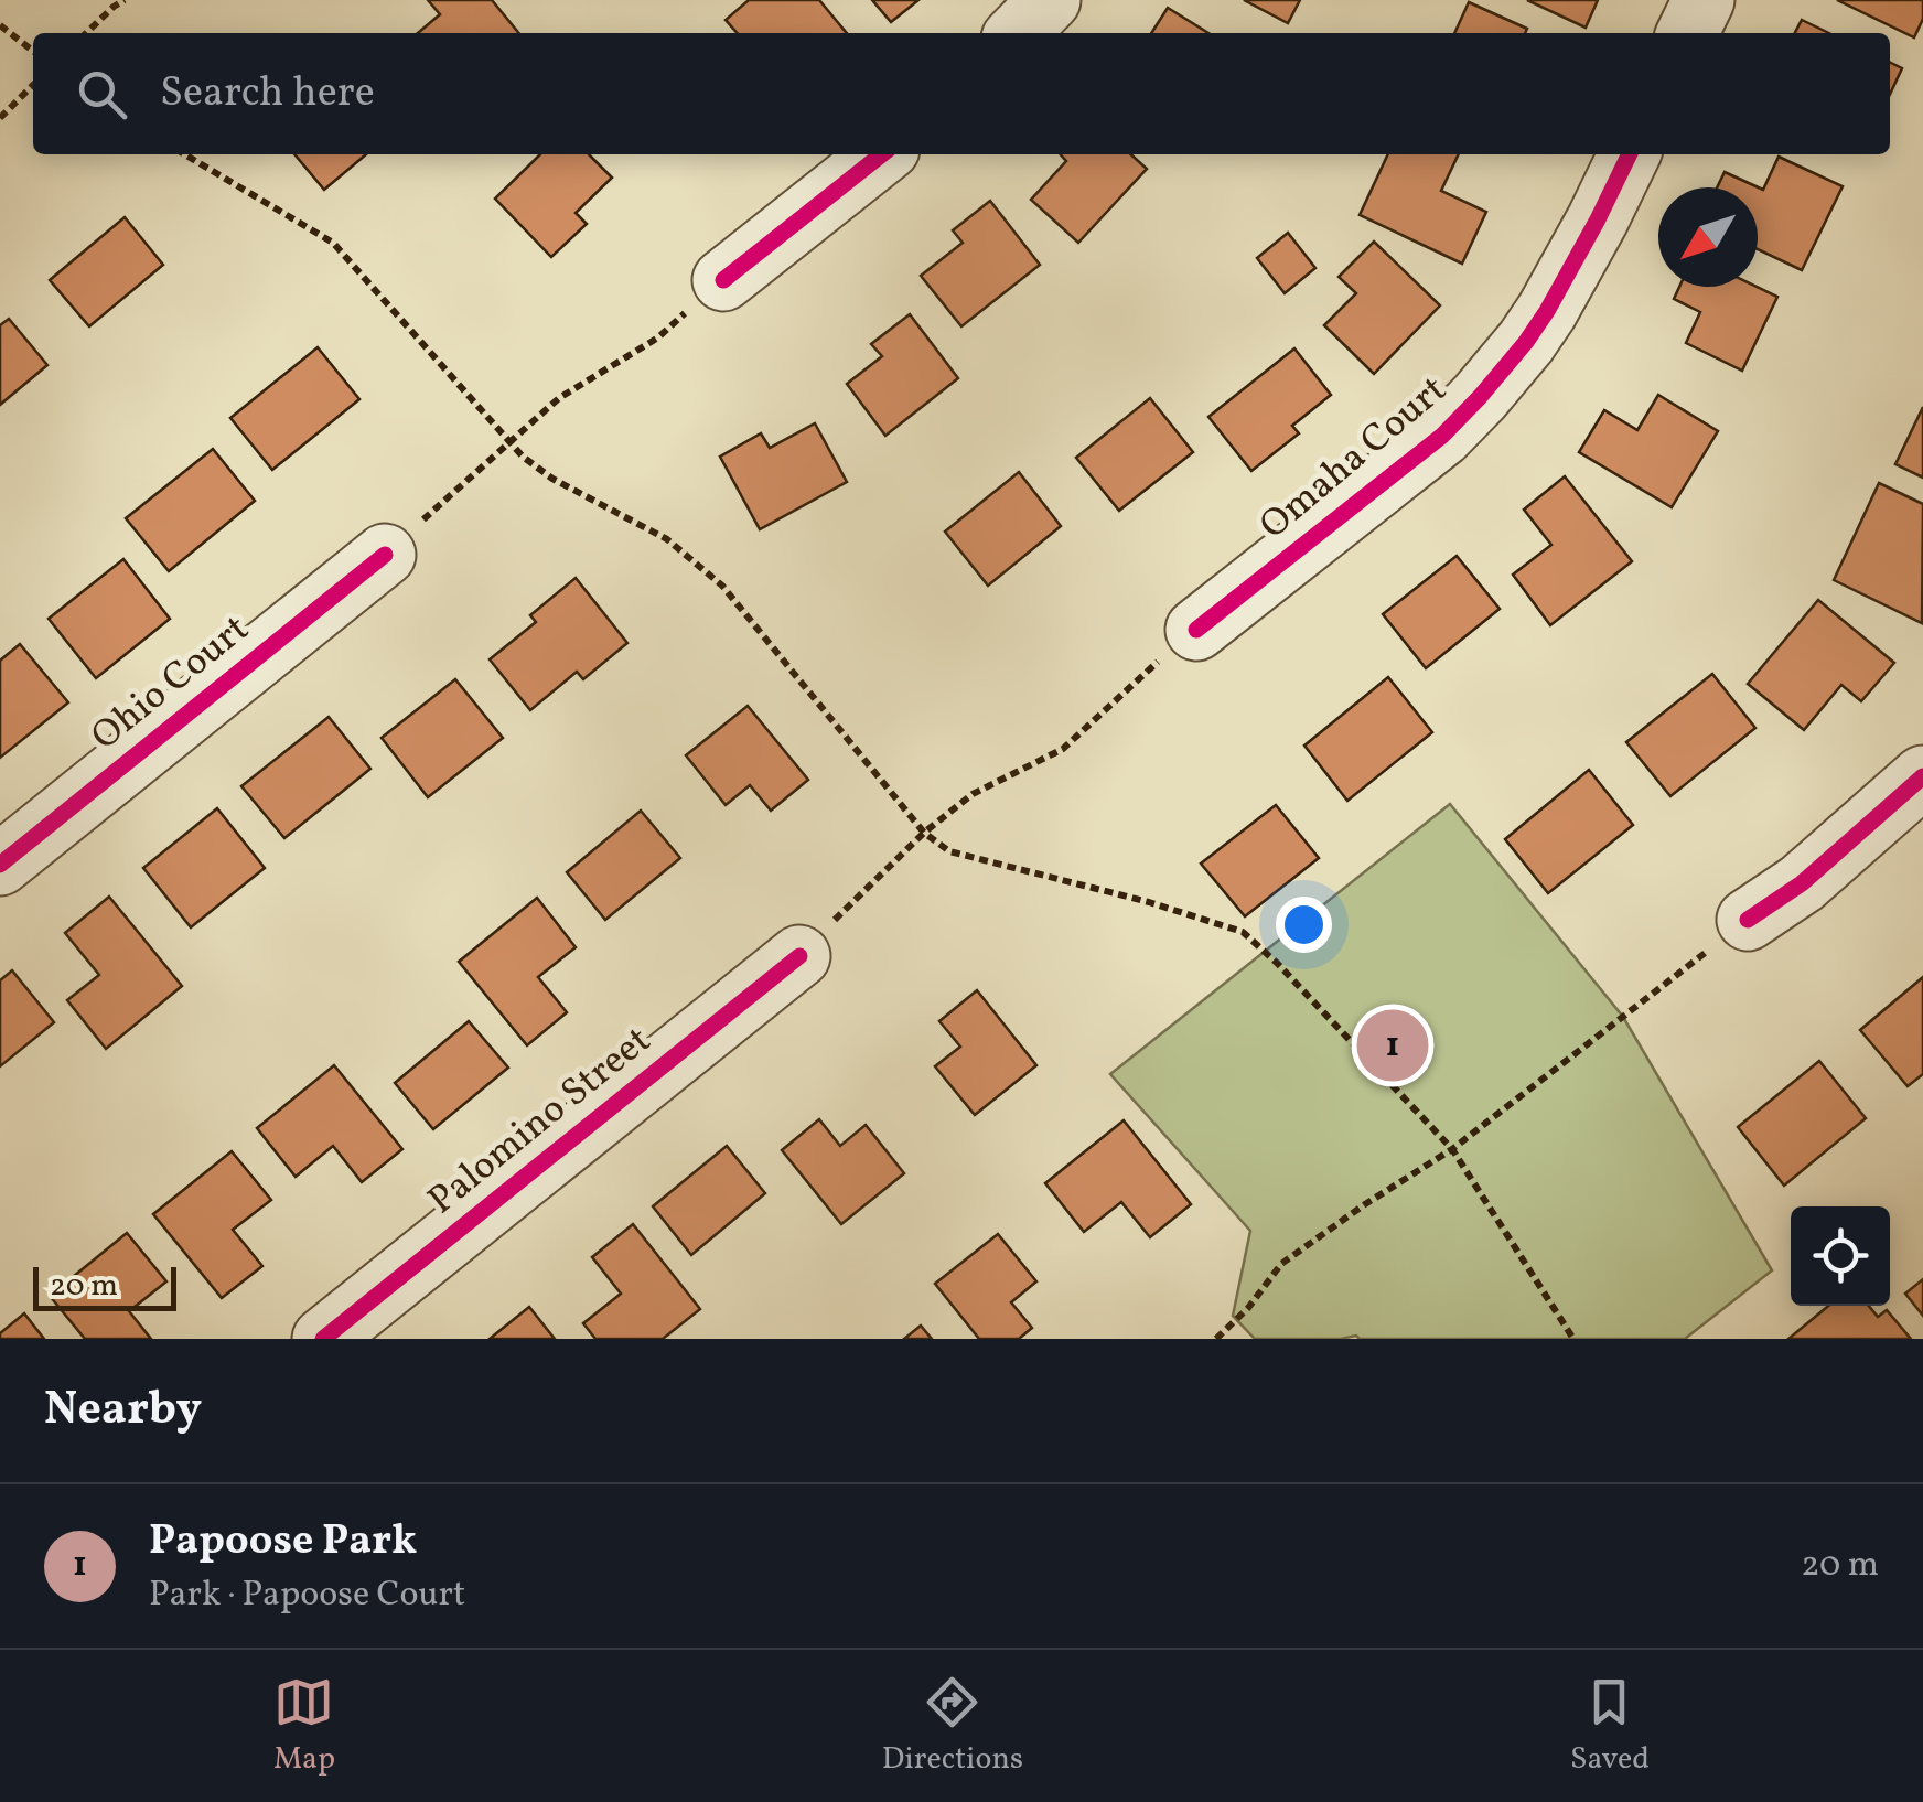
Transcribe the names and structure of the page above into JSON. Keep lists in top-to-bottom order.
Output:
{
  "streets": {
    "street": ["Omaha Court", "Ohio Court", "Palomino Street"]
  },
  "scale_bar": "20 m",
  "north": "bottom left",
  "page": {
    "search": "Search here",
    "pins": "1",
    "scale": "20 m",
    "heading": "Nearby",
    "list": [
      {
        "mark": "1",
        "name": "Papoose Park",
        "note": "Park · Papoose Court",
        "value": "20 m"
      }
    ],
    "nav": ["Map", "Directions", "Saved"]
  }
}
